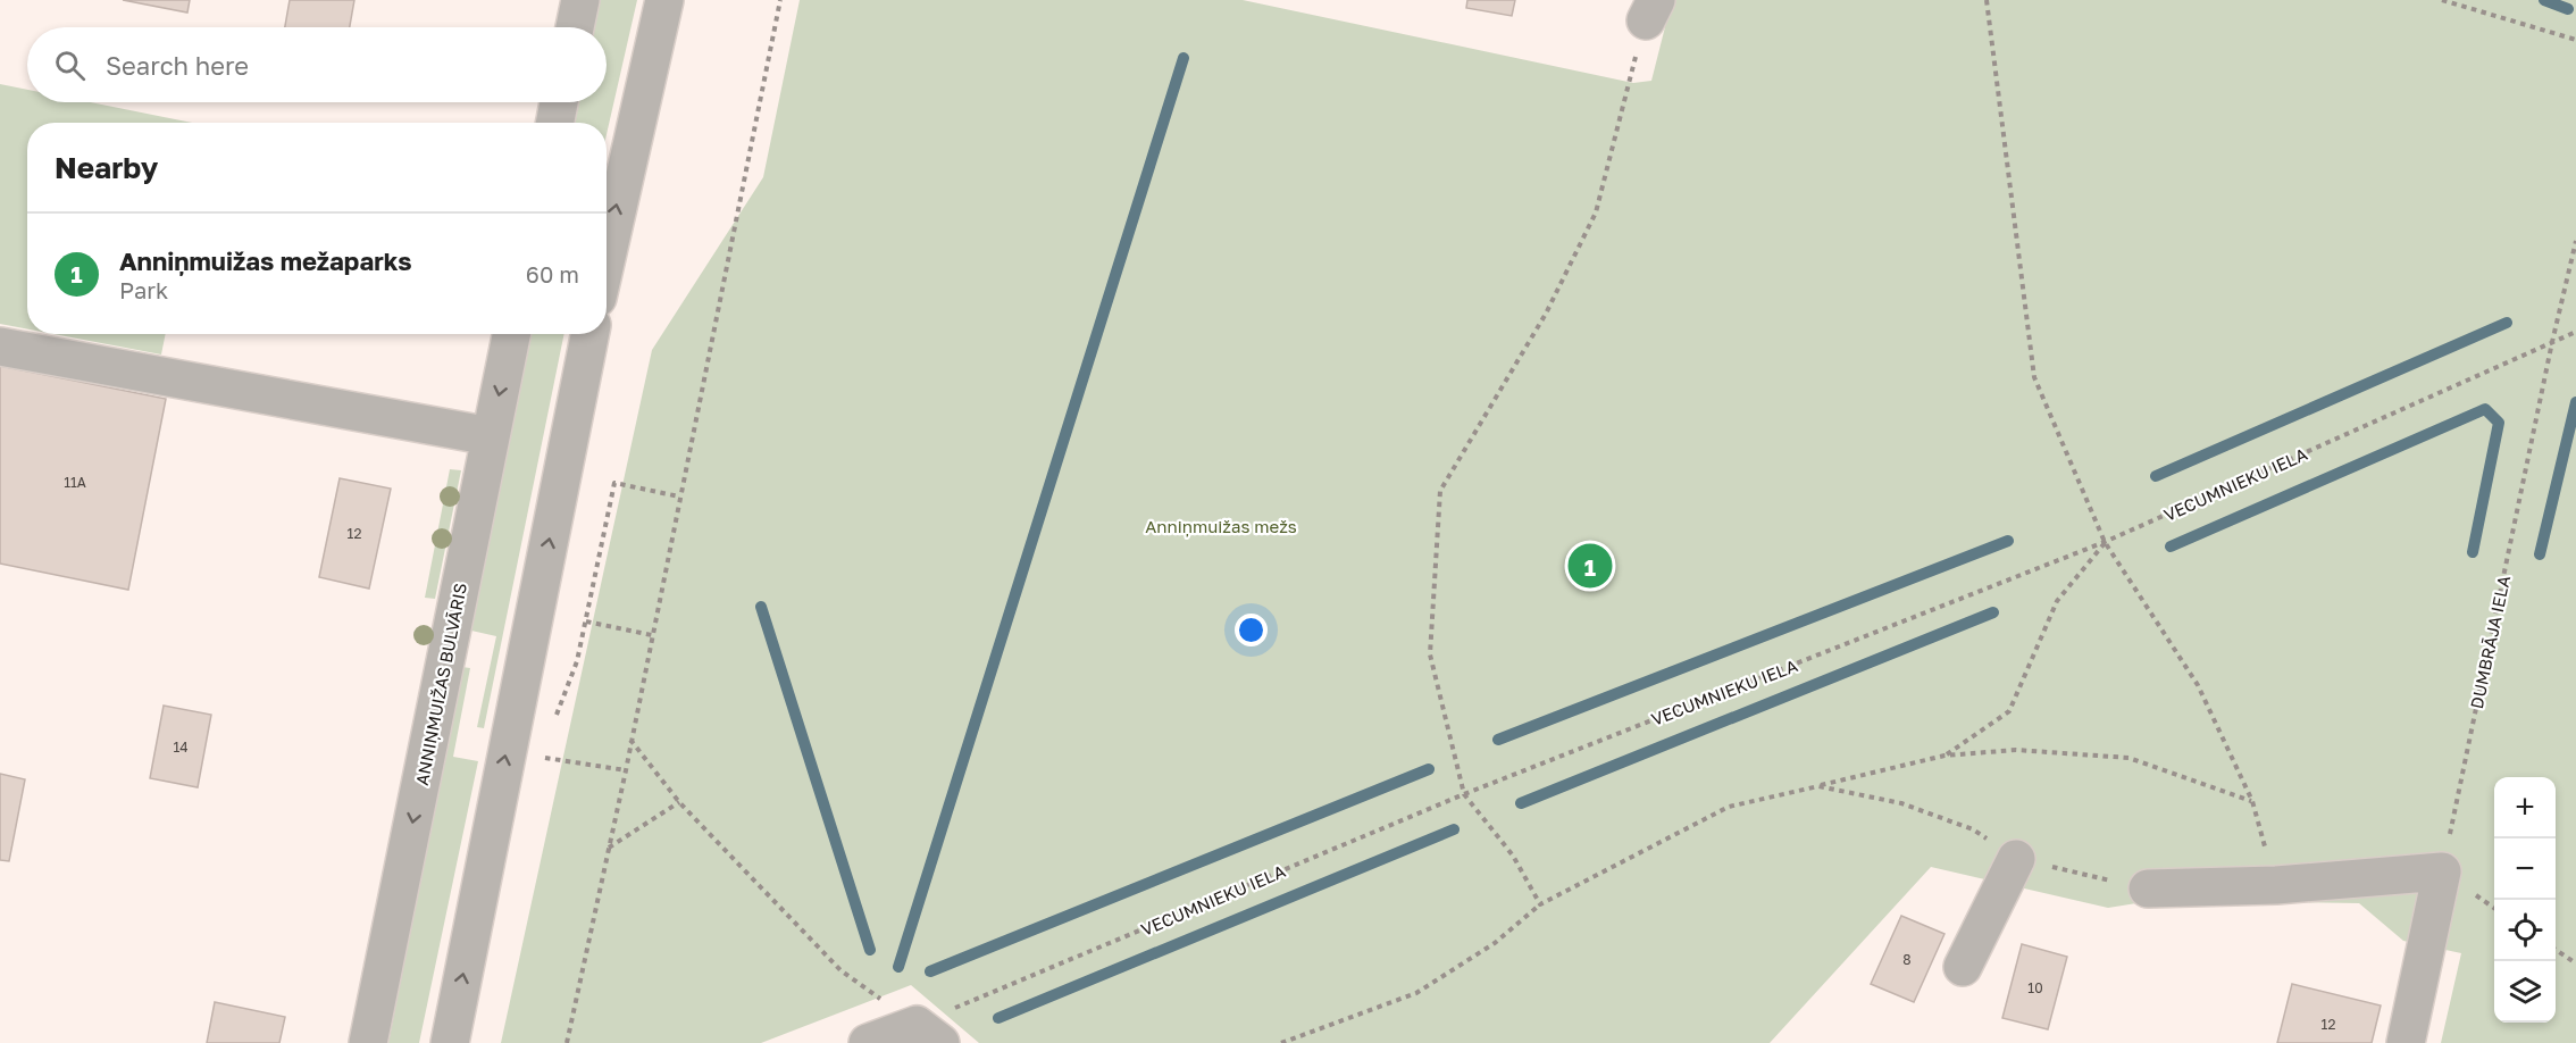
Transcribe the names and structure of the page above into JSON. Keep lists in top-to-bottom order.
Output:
{
  "streets": {
    "street": ["ANNIŅMUIŽAS BULVĀRIS"],
    "path": ["VECUMNIEKU IELA", "DUMBRĀJA IELA"]
  },
  "crossings": [
    ["VECUMNIEKU IELA", "DUMBRĀJA IELA"]
  ],
  "parks": ["Anniņmuižas mežs"],
  "house_numbers": [
    "11A",
    "12",
    "14",
    "8",
    "10",
    "12"
  ],
  "page": {
    "search": "Search here",
    "heading": "Nearby",
    "list": [
      {
        "mark": "1",
        "name": "Anniņmuižas mežaparks",
        "note": "Park",
        "value": "60 m"
      }
    ],
    "pins": "1",
    "map_buttons": ["+", "−"]
  }
}
